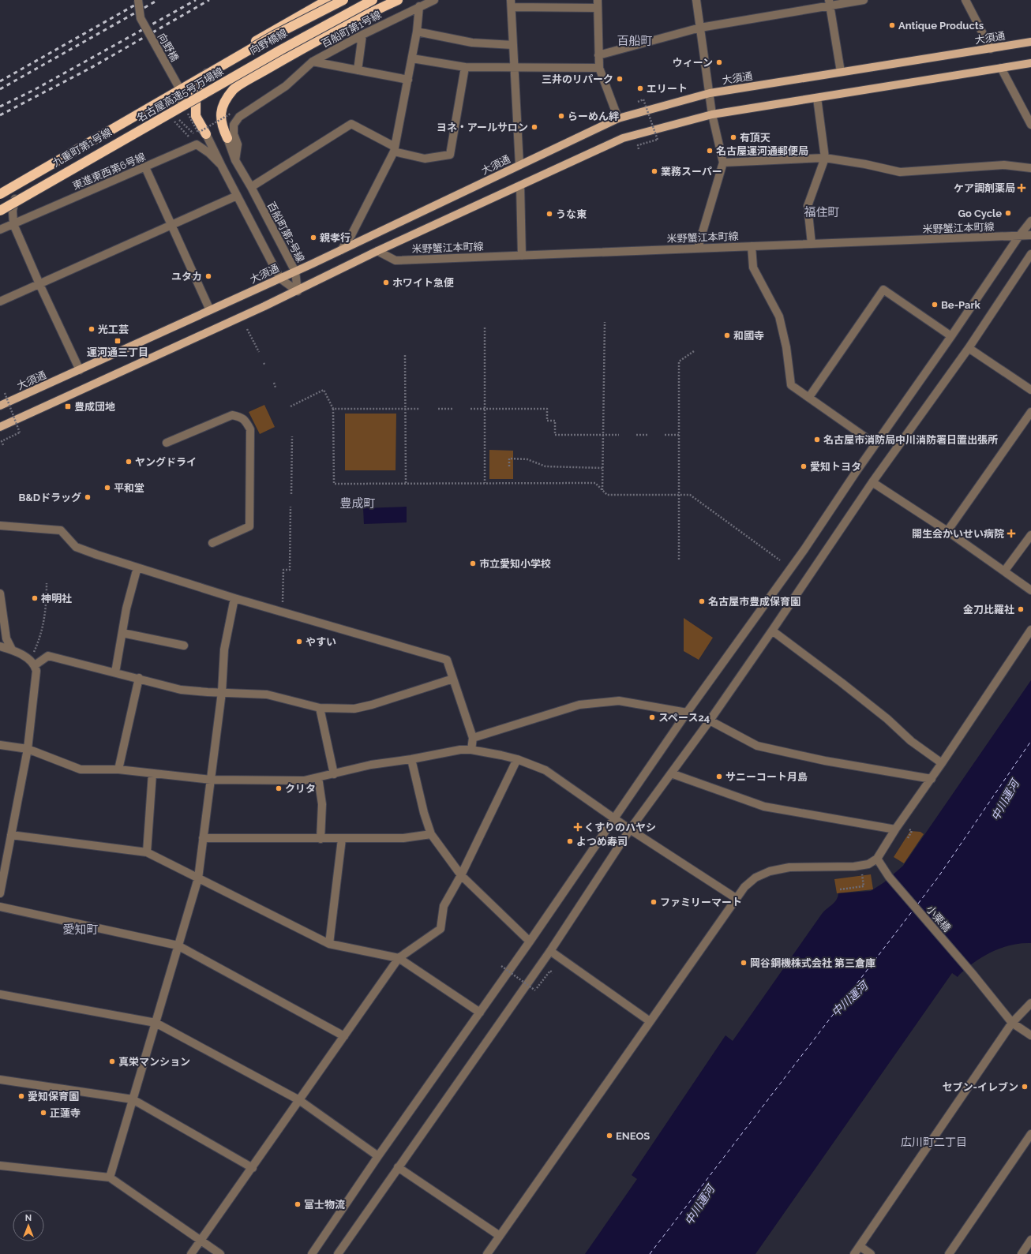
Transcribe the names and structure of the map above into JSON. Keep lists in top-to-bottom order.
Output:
{
  "streets": {
    "highway": ["名古屋高速5号万場線"],
    "main road": ["大須通"],
    "street": [
      "百船町第1号線",
      "向野橋線",
      "向野橋",
      "九重町第1号線",
      "東進東西第6号線",
      "米野蟹江本町線",
      "百船町第2号線",
      "小栗橋"
    ]
  },
  "crossings": [
    ["大須通", "百船町第2号線"],
    ["向野橋線", "向野橋"],
    ["向野橋線", "九重町第1号線"],
    ["向野橋", "九重町第1号線"],
    ["九重町第1号線", "東進東西第6号線"]
  ],
  "districts": [
    "百船町",
    "福住町",
    "豊成町",
    "愛知町",
    "広川町二丁目"
  ],
  "water": ["中川運河"],
  "places": {
    "other": [
      "Antique Products",
      "ウィーン",
      "三井のリパーク",
      "エリート",
      "らーめん絆",
      "ヨネ・アールサロン",
      "有頂天",
      "名古屋運河通郵便局",
      "業務スーパー",
      "Go Cycle",
      "うな東",
      "親孝行",
      "ユタカ",
      "ホワイト急便",
      "Be-Park",
      "光工芸",
      "和國寺",
      "名古屋市消防局中川消防署日置出張所",
      "ヤングドライ",
      "愛知トヨタ",
      "平和堂",
      "B&Dドラッグ",
      "市立愛知小学校",
      "神明社",
      "名古屋市豊成保育園",
      "金刀比羅社",
      "やすい",
      "スペース24",
      "サニーコート月島",
      "クリタ",
      "よつめ寿司",
      "ファミリーマート",
      "岡谷鋼機株式会社 第三倉庫",
      "真栄マンション",
      "セブン-イレブン",
      "愛知保育園",
      "正蓮寺",
      "ENEOS",
      "富士物流"
    ],
    "health": ["ケア調剤薬局", "開生会かいせい病院", "くすりのハヤシ"],
    "transit": ["運河通三丁目", "豊成団地"]
  },
  "north": "top"
}
